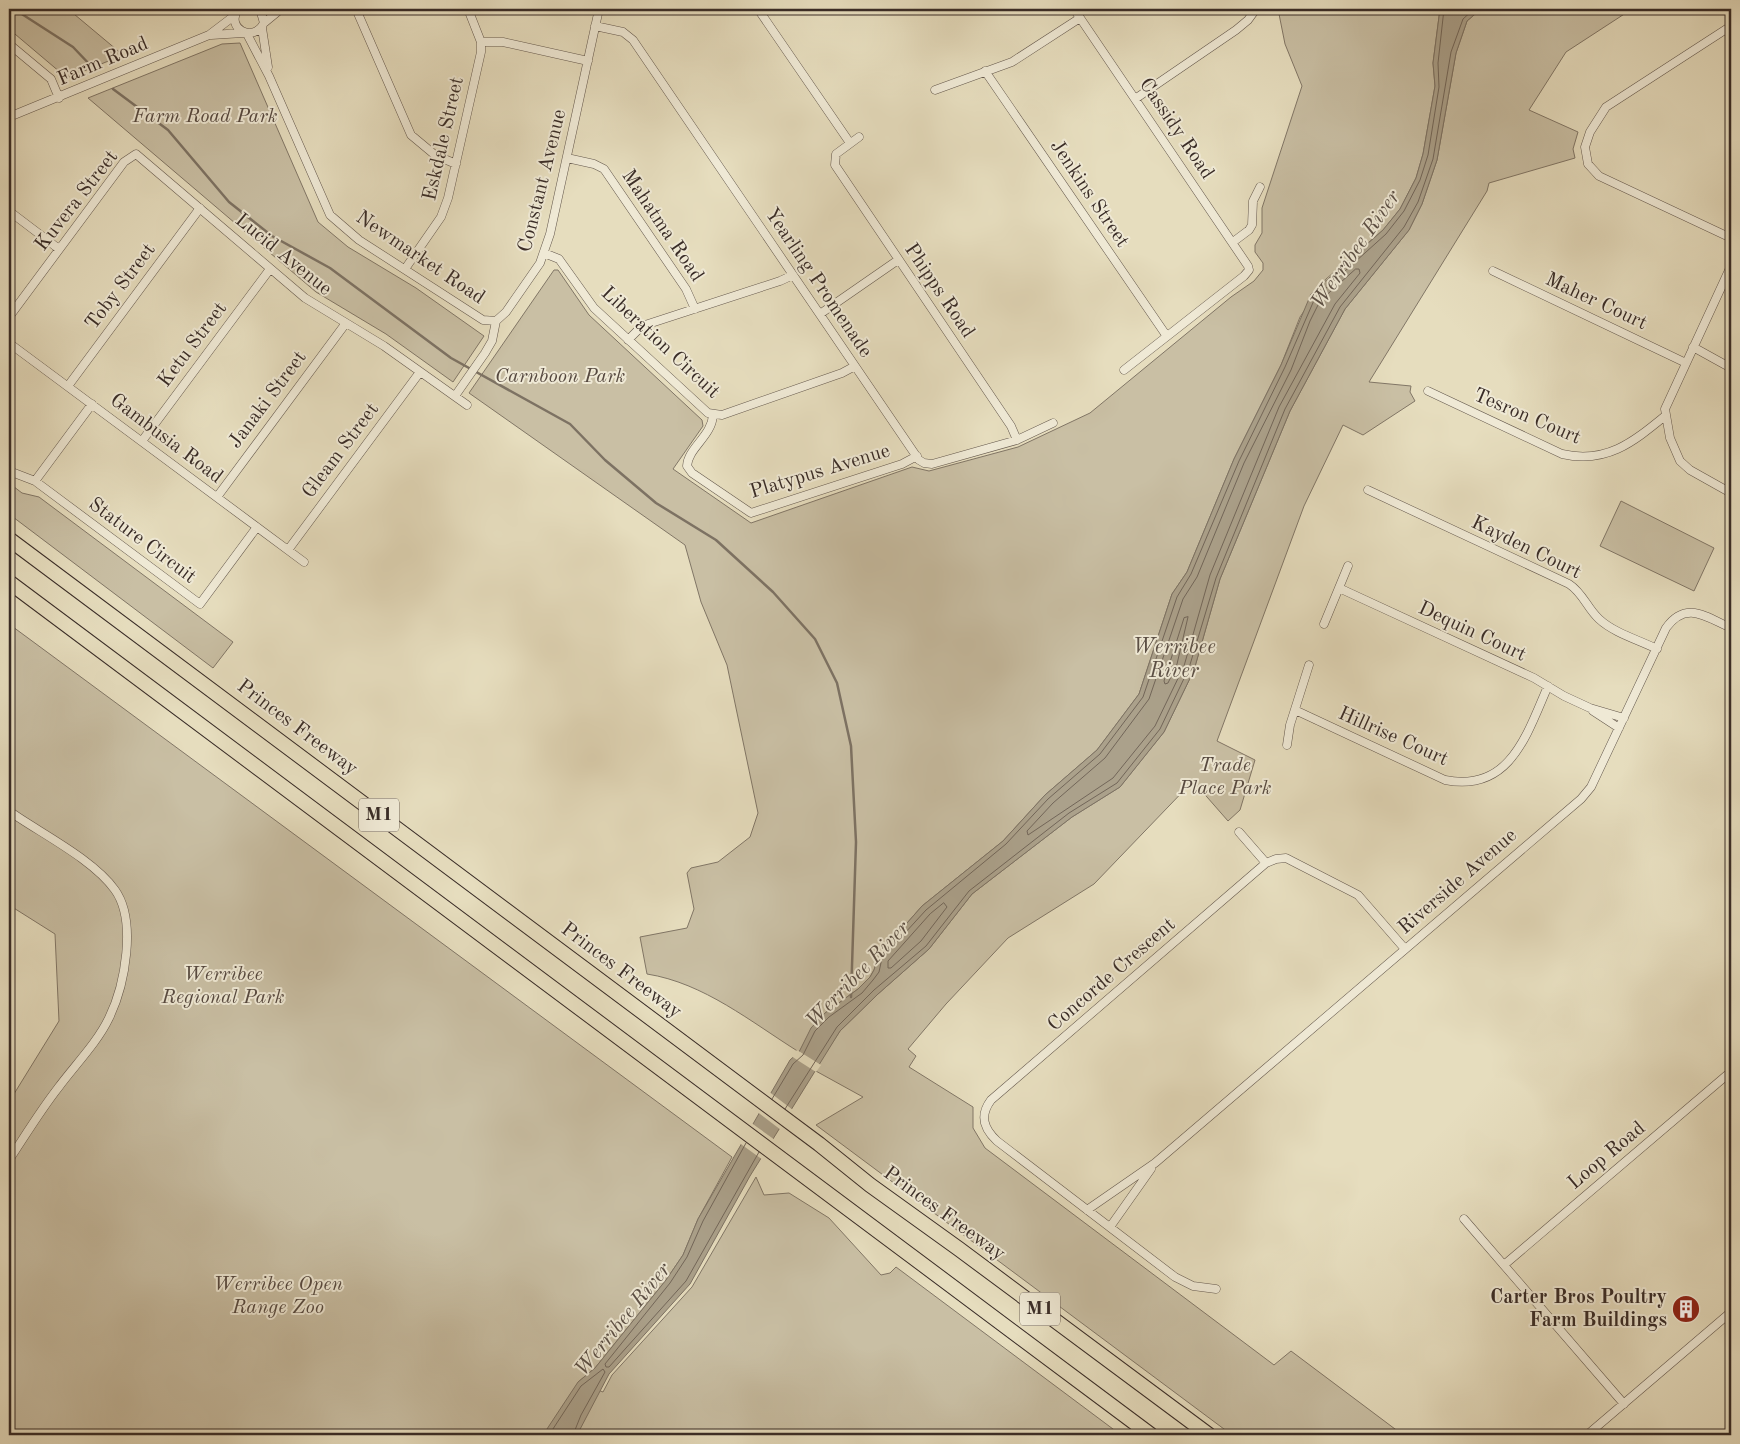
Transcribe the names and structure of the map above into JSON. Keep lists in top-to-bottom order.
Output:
{
  "streets": {
    "highway": ["Princes Freeway", "M1"],
    "street": [
      "Farm Road",
      "Cassidy Road",
      "Eskdale Street",
      "Constant Avenue",
      "Jenkins Street",
      "Kuvera Street",
      "Mahatma Road",
      "Lucid Avenue",
      "Newmarket Road",
      "Yearling Promenade",
      "Toby Street",
      "Phipps Road",
      "Maher Court",
      "Liberation Circuit",
      "Ketu Street",
      "Janaki Street",
      "Tesron Court",
      "Gambusia Road",
      "Gleam Street",
      "Platypus Avenue",
      "Stature Circuit",
      "Kayden Court",
      "Dequin Court",
      "Hillrise Court",
      "Riverside Avenue",
      "Concorde Crescent",
      "Loop Road"
    ]
  },
  "crossings": [
    ["Farm Road", "Newmarket Road"],
    ["Cassidy Road", "Jenkins Street"],
    ["Eskdale Street", "Newmarket Road"],
    ["Constant Avenue", "Mahatma Road"],
    ["Constant Avenue", "Newmarket Road"],
    ["Constant Avenue", "Yearling Promenade"],
    ["Constant Avenue", "Liberation Circuit"],
    ["Kuvera Street", "Lucid Avenue"],
    ["Lucid Avenue", "Toby Street"],
    ["Lucid Avenue", "Ketu Street"],
    ["Lucid Avenue", "Janaki Street"],
    ["Lucid Avenue", "Gleam Street"],
    ["Yearling Promenade", "Liberation Circuit"],
    ["Yearling Promenade", "Platypus Avenue"],
    ["Toby Street", "Gambusia Road"],
    ["Liberation Circuit", "Platypus Avenue"],
    ["Ketu Street", "Gambusia Road"],
    ["Janaki Street", "Gambusia Road"],
    ["Gambusia Road", "Gleam Street"],
    ["Gambusia Road", "Stature Circuit"],
    ["Kayden Court", "Riverside Avenue"],
    ["Dequin Court", "Hillrise Court"],
    ["Dequin Court", "Riverside Avenue"],
    ["Riverside Avenue", "Concorde Crescent"]
  ],
  "water": ["Werribee River"],
  "parks": [
    "Farm Road Park",
    "Carnboon Park",
    "Trade Place Park",
    "Werribee Regional Park",
    "Werribee Open Range Zoo"
  ],
  "places": {
    "building": ["Carter Bros Poultry Farm Buildings"]
  }
}
